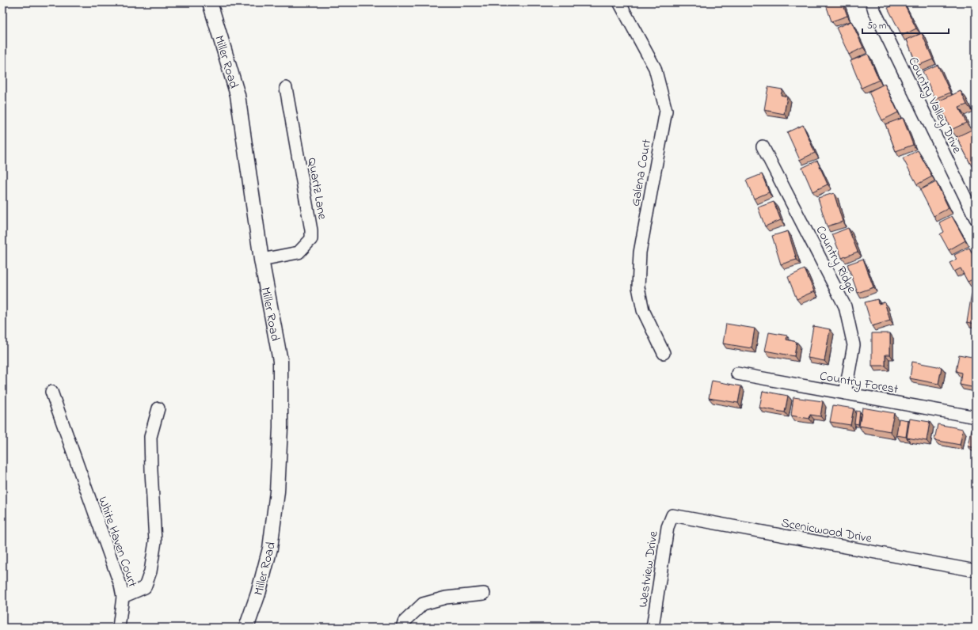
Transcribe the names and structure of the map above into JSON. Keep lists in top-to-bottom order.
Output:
{
  "streets": {
    "street": [
      "Miller Road",
      "Country Valley Drive",
      "Galena Court",
      "Quartz Lane",
      "Country Ridge",
      "Country Forest",
      "Scenicwood Drive",
      "White Haven Court",
      "Westview Drive"
    ]
  },
  "crossings": [
    ["Miller Road", "Quartz Lane"],
    ["Country Ridge", "Country Forest"],
    ["Scenicwood Drive", "Westview Drive"]
  ],
  "scale_bar": "50 m"
}
